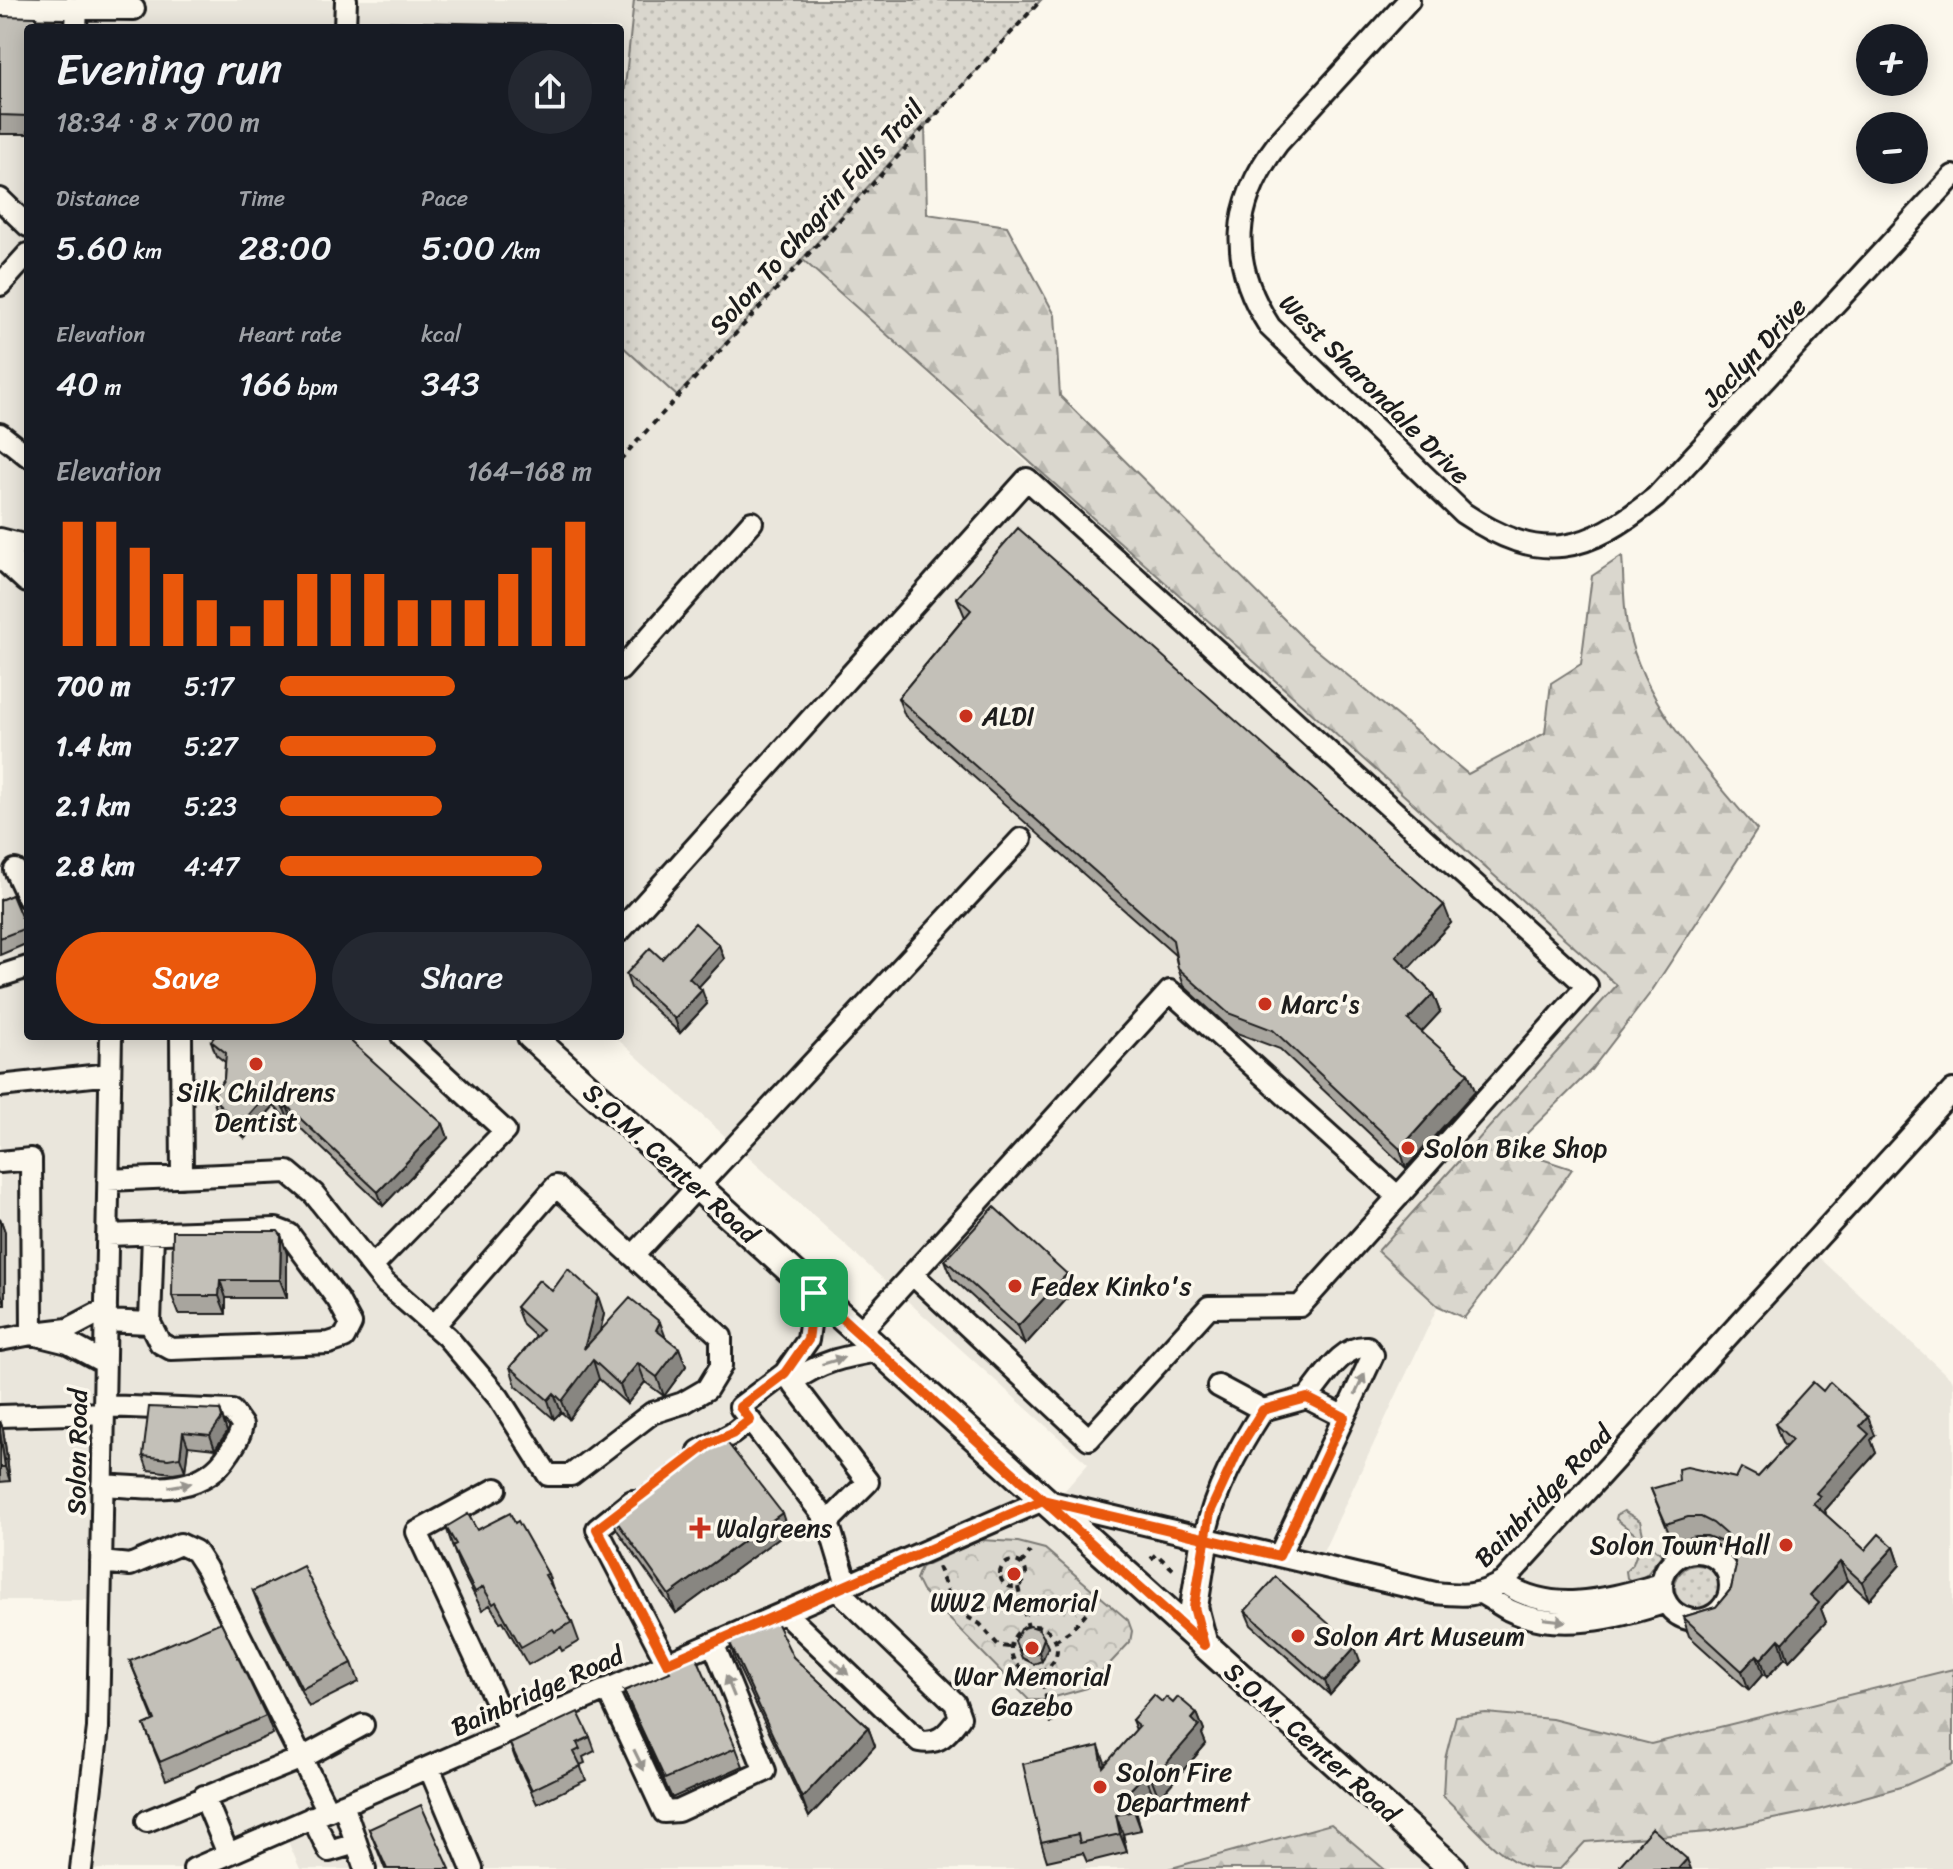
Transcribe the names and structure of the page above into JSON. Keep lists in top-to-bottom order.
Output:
{
  "streets": {
    "main road": ["S.O.M. Center Road"],
    "street": [
      "Jaclyn Drive",
      "West Sharondale Drive",
      "Solon Road",
      "Bainbridge Road"
    ],
    "path": ["Solon To Chagrin Falls Trail"]
  },
  "crossings": [
    ["Jaclyn Drive", "West Sharondale Drive"],
    ["S.O.M. Center Road", "Bainbridge Road"]
  ],
  "places": {
    "other": [
      "ALDI",
      "Marc's",
      "Silk Childrens Dentist",
      "Solon Bike Shop",
      "Fedex Kinko's",
      "Solon Town Hall",
      "WW2 Memorial",
      "Solon Art Museum",
      "War Memorial Gazebo",
      "Solon Fire Department"
    ],
    "health": ["Walgreens"]
  },
  "page": {
    "map_buttons": ["+", "−"],
    "heading": ["Evening run", "18:34 · 8 × 700 m"],
    "stats": [
      ["Distance", "5.60 km"],
      ["Time", "28:00"],
      ["Pace", "5:00 /km"],
      ["Elevation", "40 m"],
      ["Heart rate", "166 bpm"],
      ["kcal", "343"]
    ],
    "chart": ["Elevation", "164–168 m"],
    "list": [
      {
        "name": "700 m",
        "note": "5:17"
      },
      {
        "name": "1.4 km",
        "note": "5:27"
      },
      {
        "name": "2.1 km",
        "note": "5:23"
      },
      {
        "name": "2.8 km",
        "note": "4:47"
      }
    ],
    "buttons": ["Save", "Share"]
  }
}
